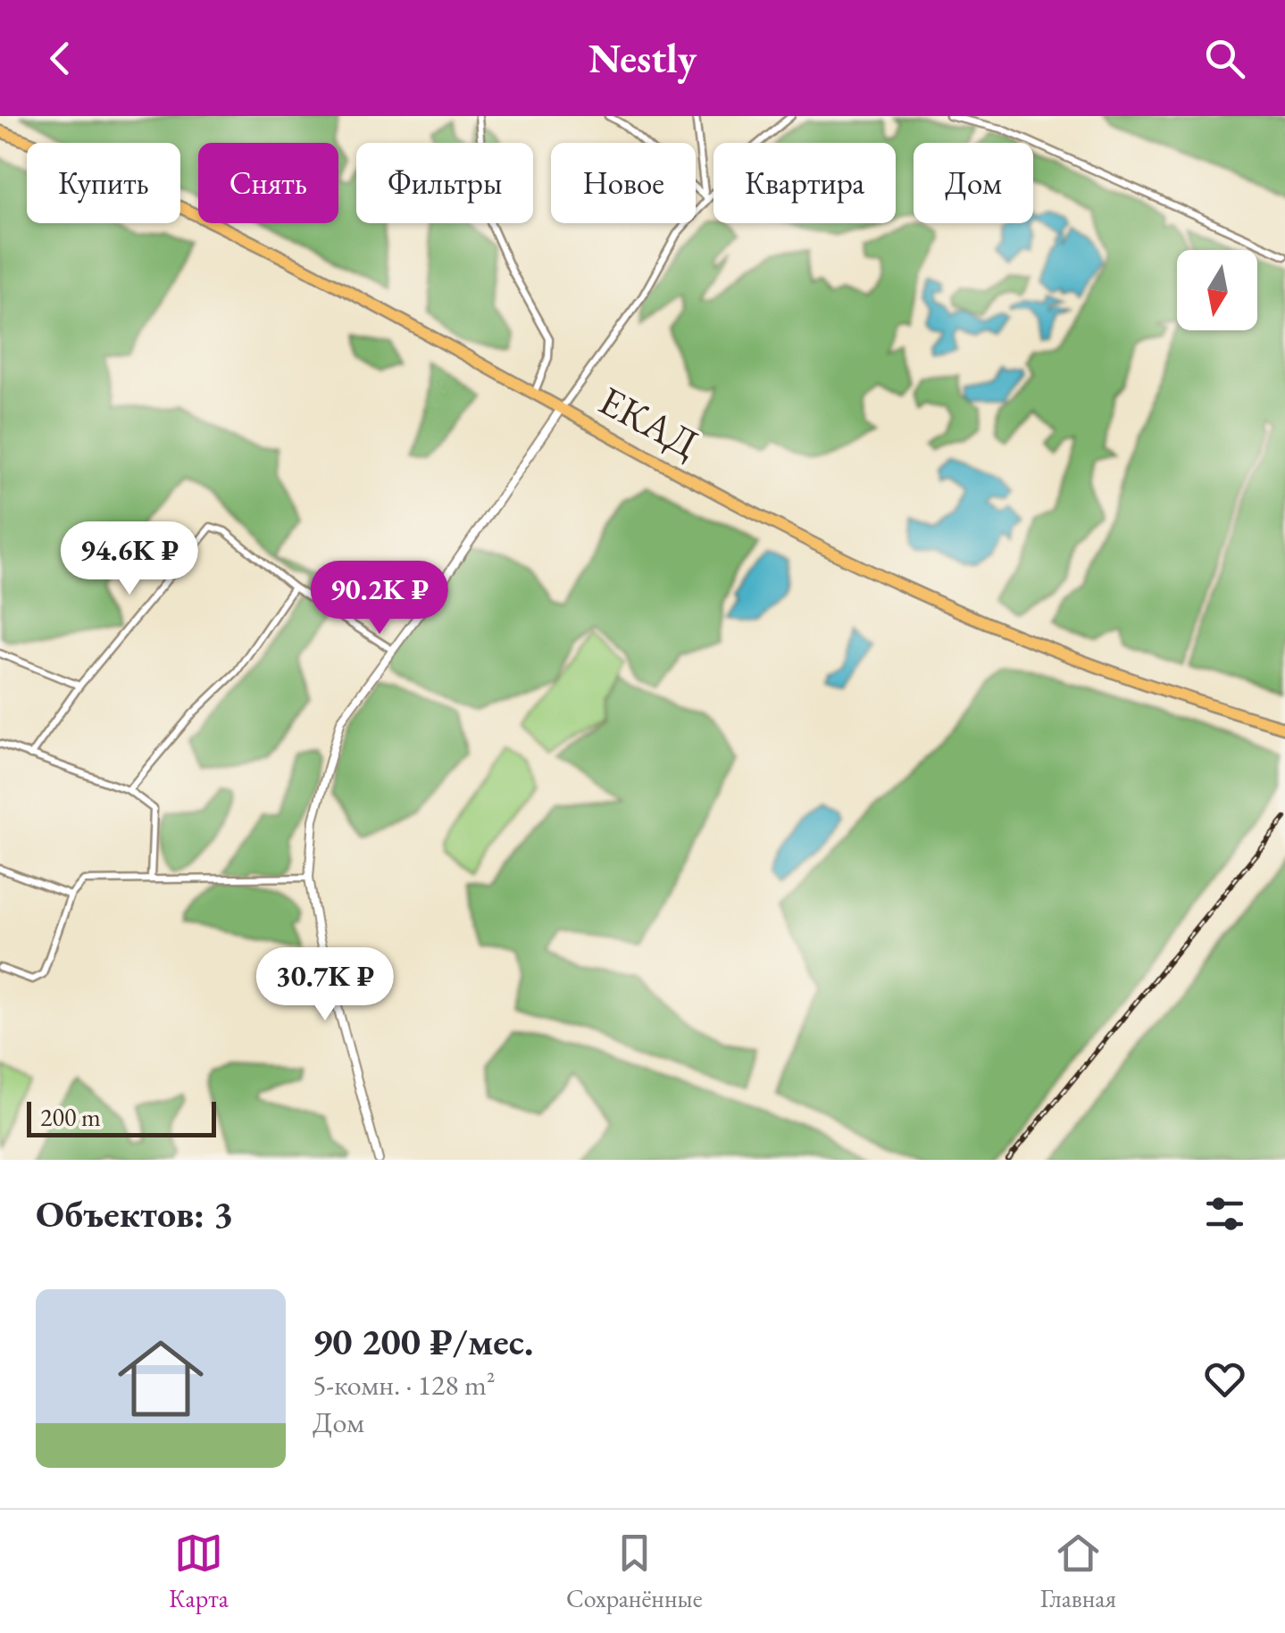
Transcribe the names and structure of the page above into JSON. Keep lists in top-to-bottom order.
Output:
{
  "streets": {
    "highway": ["ЕКАД"]
  },
  "scale_bar": "200 m",
  "north": "bottom",
  "page": {
    "header": "Nestly",
    "chip": [
      "Купить",
      "Снять",
      "Фильтры",
      "Новое",
      "Квартира",
      "Дом"
    ],
    "price": ["94.6K ₽", "90.2K ₽", "30.7K ₽"],
    "scale": "200 m",
    "heading": "Объектов: 3",
    "list": [
      {
        "name": "90 200 ₽/мес.",
        "note": "5-комн. · 128 m² · Дом"
      }
    ],
    "tabs": ["Карта", "Сохранённые", "Главная"]
  }
}
